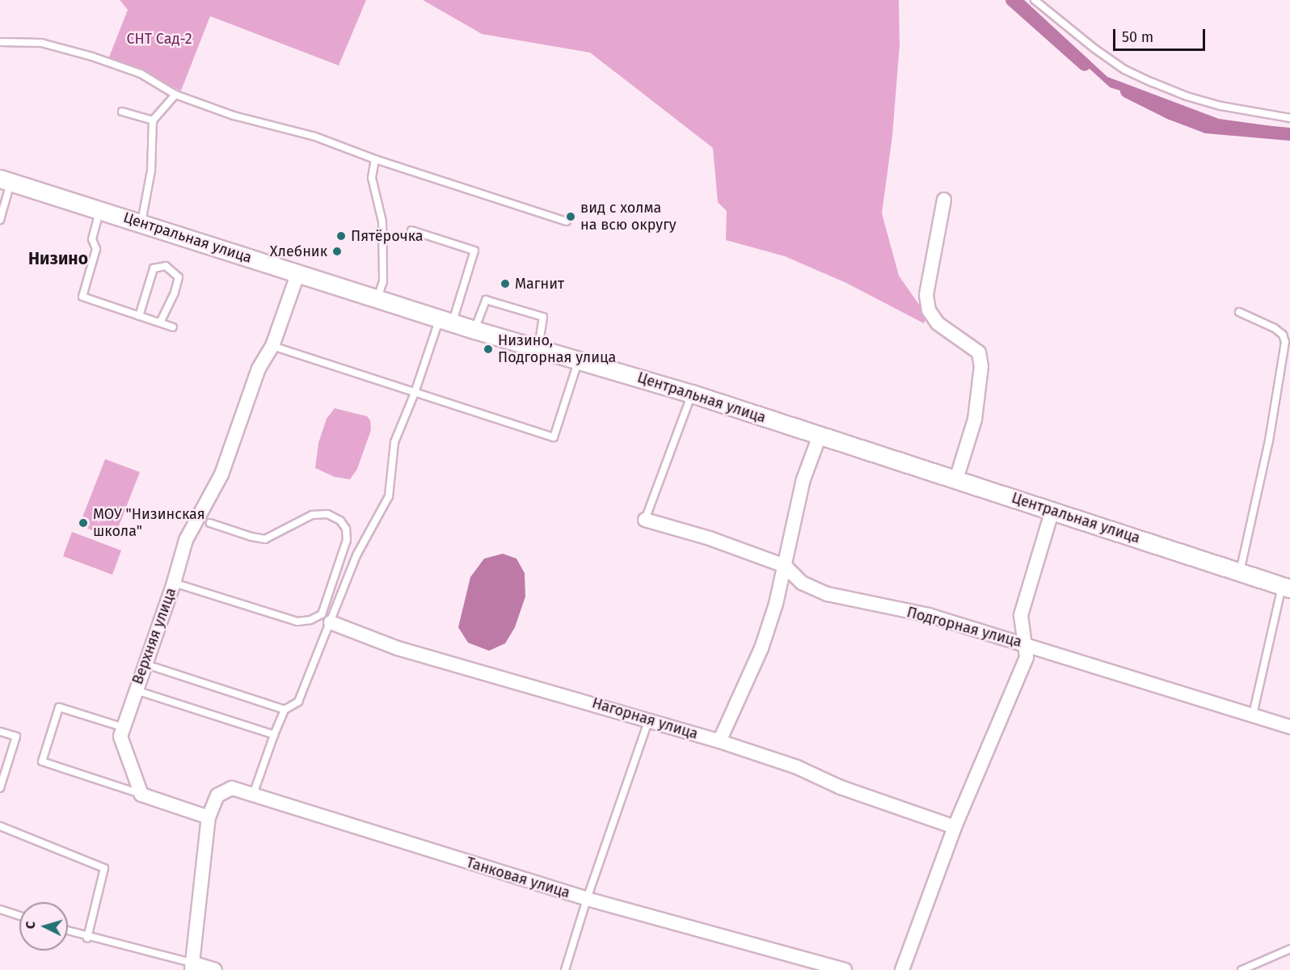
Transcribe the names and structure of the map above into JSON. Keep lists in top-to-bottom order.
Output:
{
  "streets": {
    "street": [
      "Центральная улица",
      "Подгорная улица",
      "Верхняя улица",
      "Нагорная улица",
      "Танковая улица"
    ]
  },
  "crossings": [
    ["Центральная улица", "Верхняя улица"]
  ],
  "districts": ["Низино"],
  "parks": ["СНТ Сад-2"],
  "places": [
    "вид с холма на всю округу",
    "Пятёрочка",
    "Хлебник",
    "Магнит",
    "Низино, Подгорная улица",
    "МОУ \"Низинская школа\""
  ],
  "scale_bar": "50 m",
  "north": "left"
}
